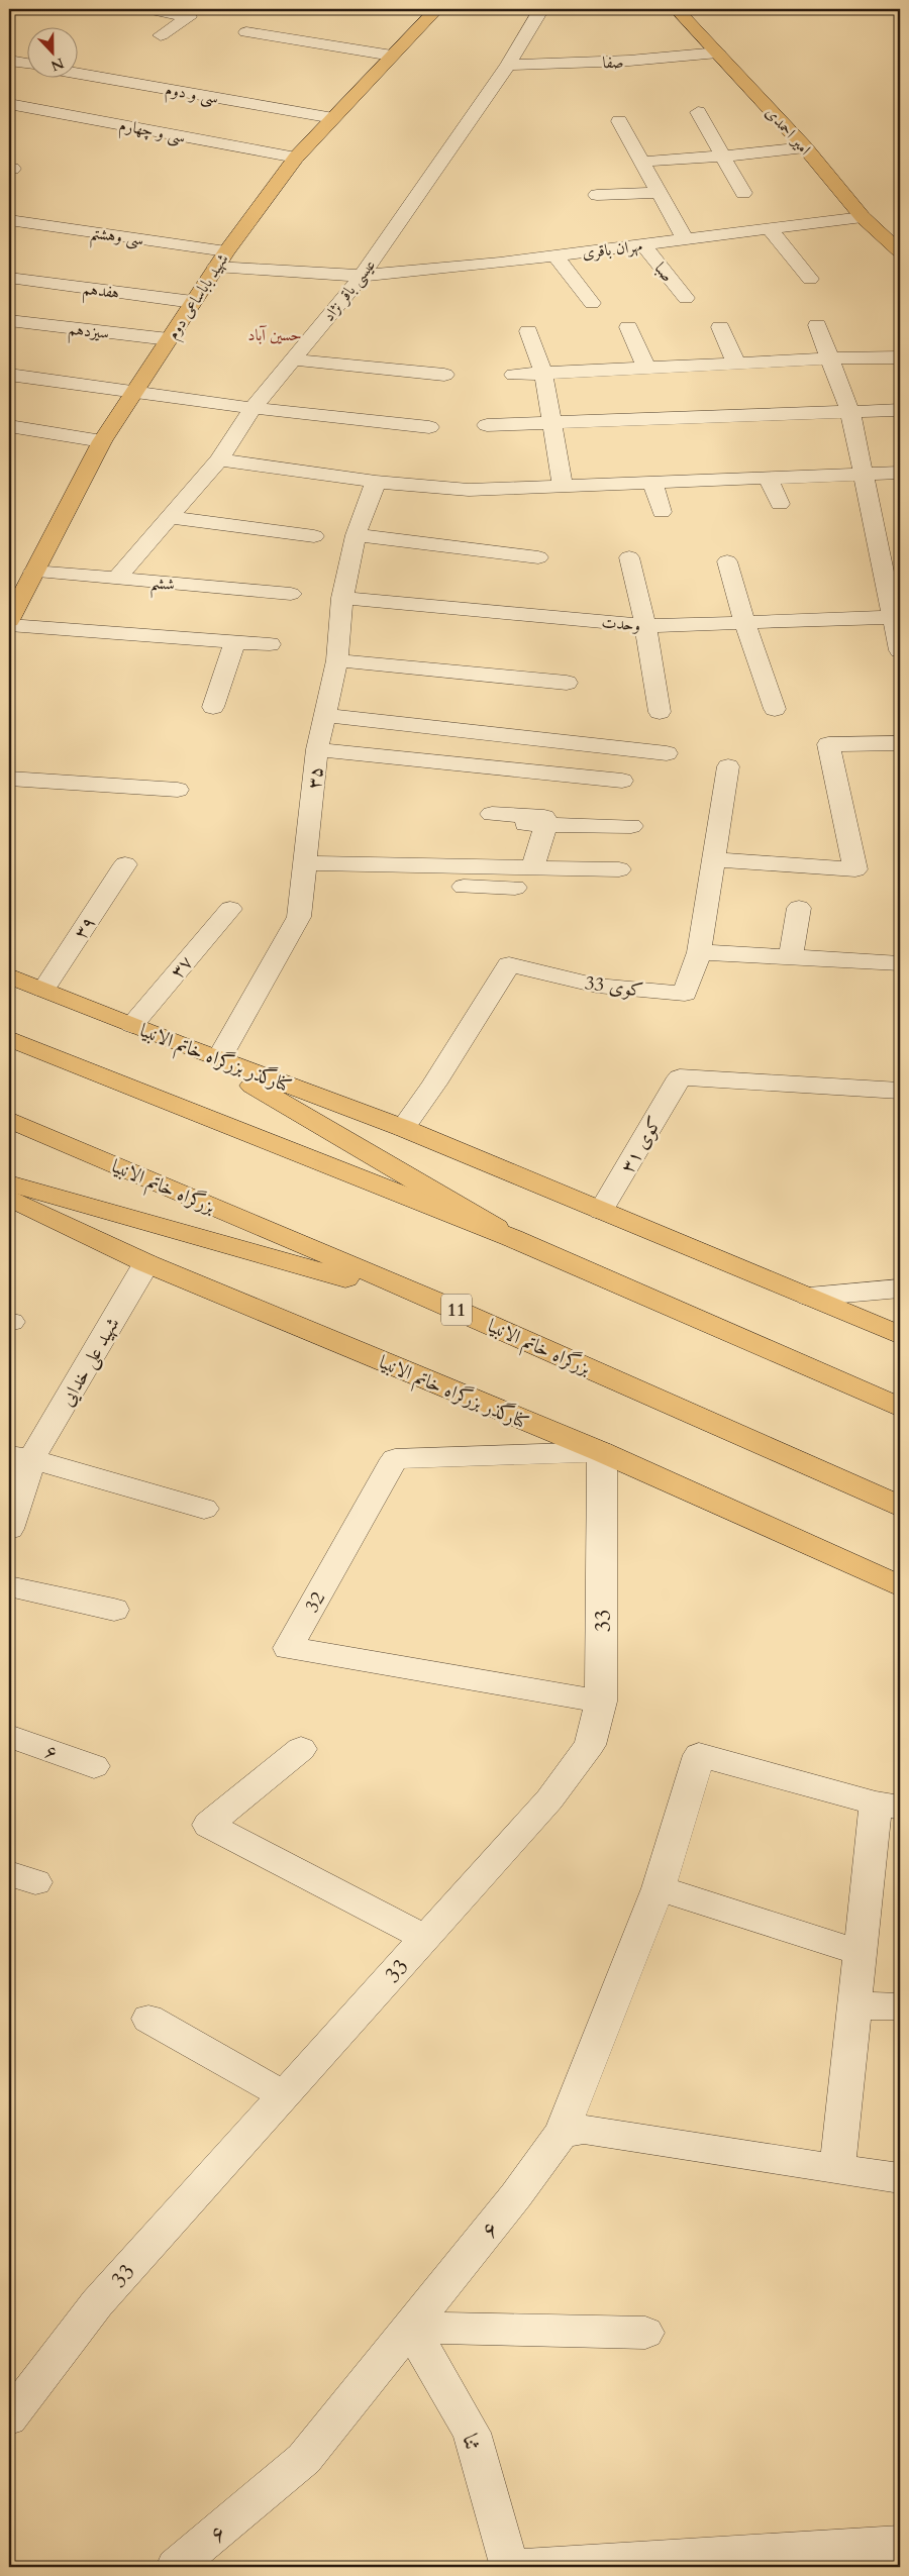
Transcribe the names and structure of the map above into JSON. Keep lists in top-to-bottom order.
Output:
{
  "streets": {
    "main road": [
      "امیر احمدی",
      "شهید باباساعی دوم",
      "کنارگذر بزرگراه خاتم الانبیا",
      "بزرگراه خاتم الانبیا",
      "11"
    ],
    "street": [
      "صفا",
      "سی و دوم",
      "سی و چهارم",
      "سی وهشتم",
      "مهران باقری",
      "صبا",
      "هفدهم",
      "عیسی باقر نژاد",
      "سیزدهم",
      "ششم",
      "وحدت",
      "۳۵",
      "۳۹",
      "۳۷",
      "کوی 33",
      "کوی ۳۱",
      "شهید علی خدایی",
      "32",
      "33",
      "۶",
      "ثنا"
    ]
  },
  "crossings": [
    ["صفا", "امیر احمدی"],
    ["صفا", "عیسی باقر نژاد"],
    ["سی و دوم", "شهید باباساعی دوم"],
    ["سی و چهارم", "شهید باباساعی دوم"],
    ["امیر احمدی", "مهران باقری"],
    ["سی وهشتم", "شهید باباساعی دوم"],
    ["مهران باقری", "صبا"],
    ["مهران باقری", "عیسی باقر نژاد"],
    ["مهران باقری", "شهید باباساعی دوم"],
    ["هفدهم", "شهید باباساعی دوم"],
    ["عیسی باقر نژاد", "ششم"],
    ["شهید باباساعی دوم", "سیزدهم"],
    ["شهید باباساعی دوم", "ششم"],
    ["وحدت", "۳۵"],
    ["۳۵", "کنارگذر بزرگراه خاتم الانبیا"],
    ["۳۹", "کنارگذر بزرگراه خاتم الانبیا"],
    ["۳۷", "کنارگذر بزرگراه خاتم الانبیا"],
    ["کوی 33", "کنارگذر بزرگراه خاتم الانبیا"],
    ["کنارگذر بزرگراه خاتم الانبیا", "کوی ۳۱"],
    ["کنارگذر بزرگراه خاتم الانبیا", "شهید علی خدایی"],
    ["کنارگذر بزرگراه خاتم الانبیا", "32"],
    ["کنارگذر بزرگراه خاتم الانبیا", "33"],
    ["32", "33"],
    ["۶", "ثنا"]
  ],
  "districts": ["حسین آباد"],
  "north": "bottom"
}
